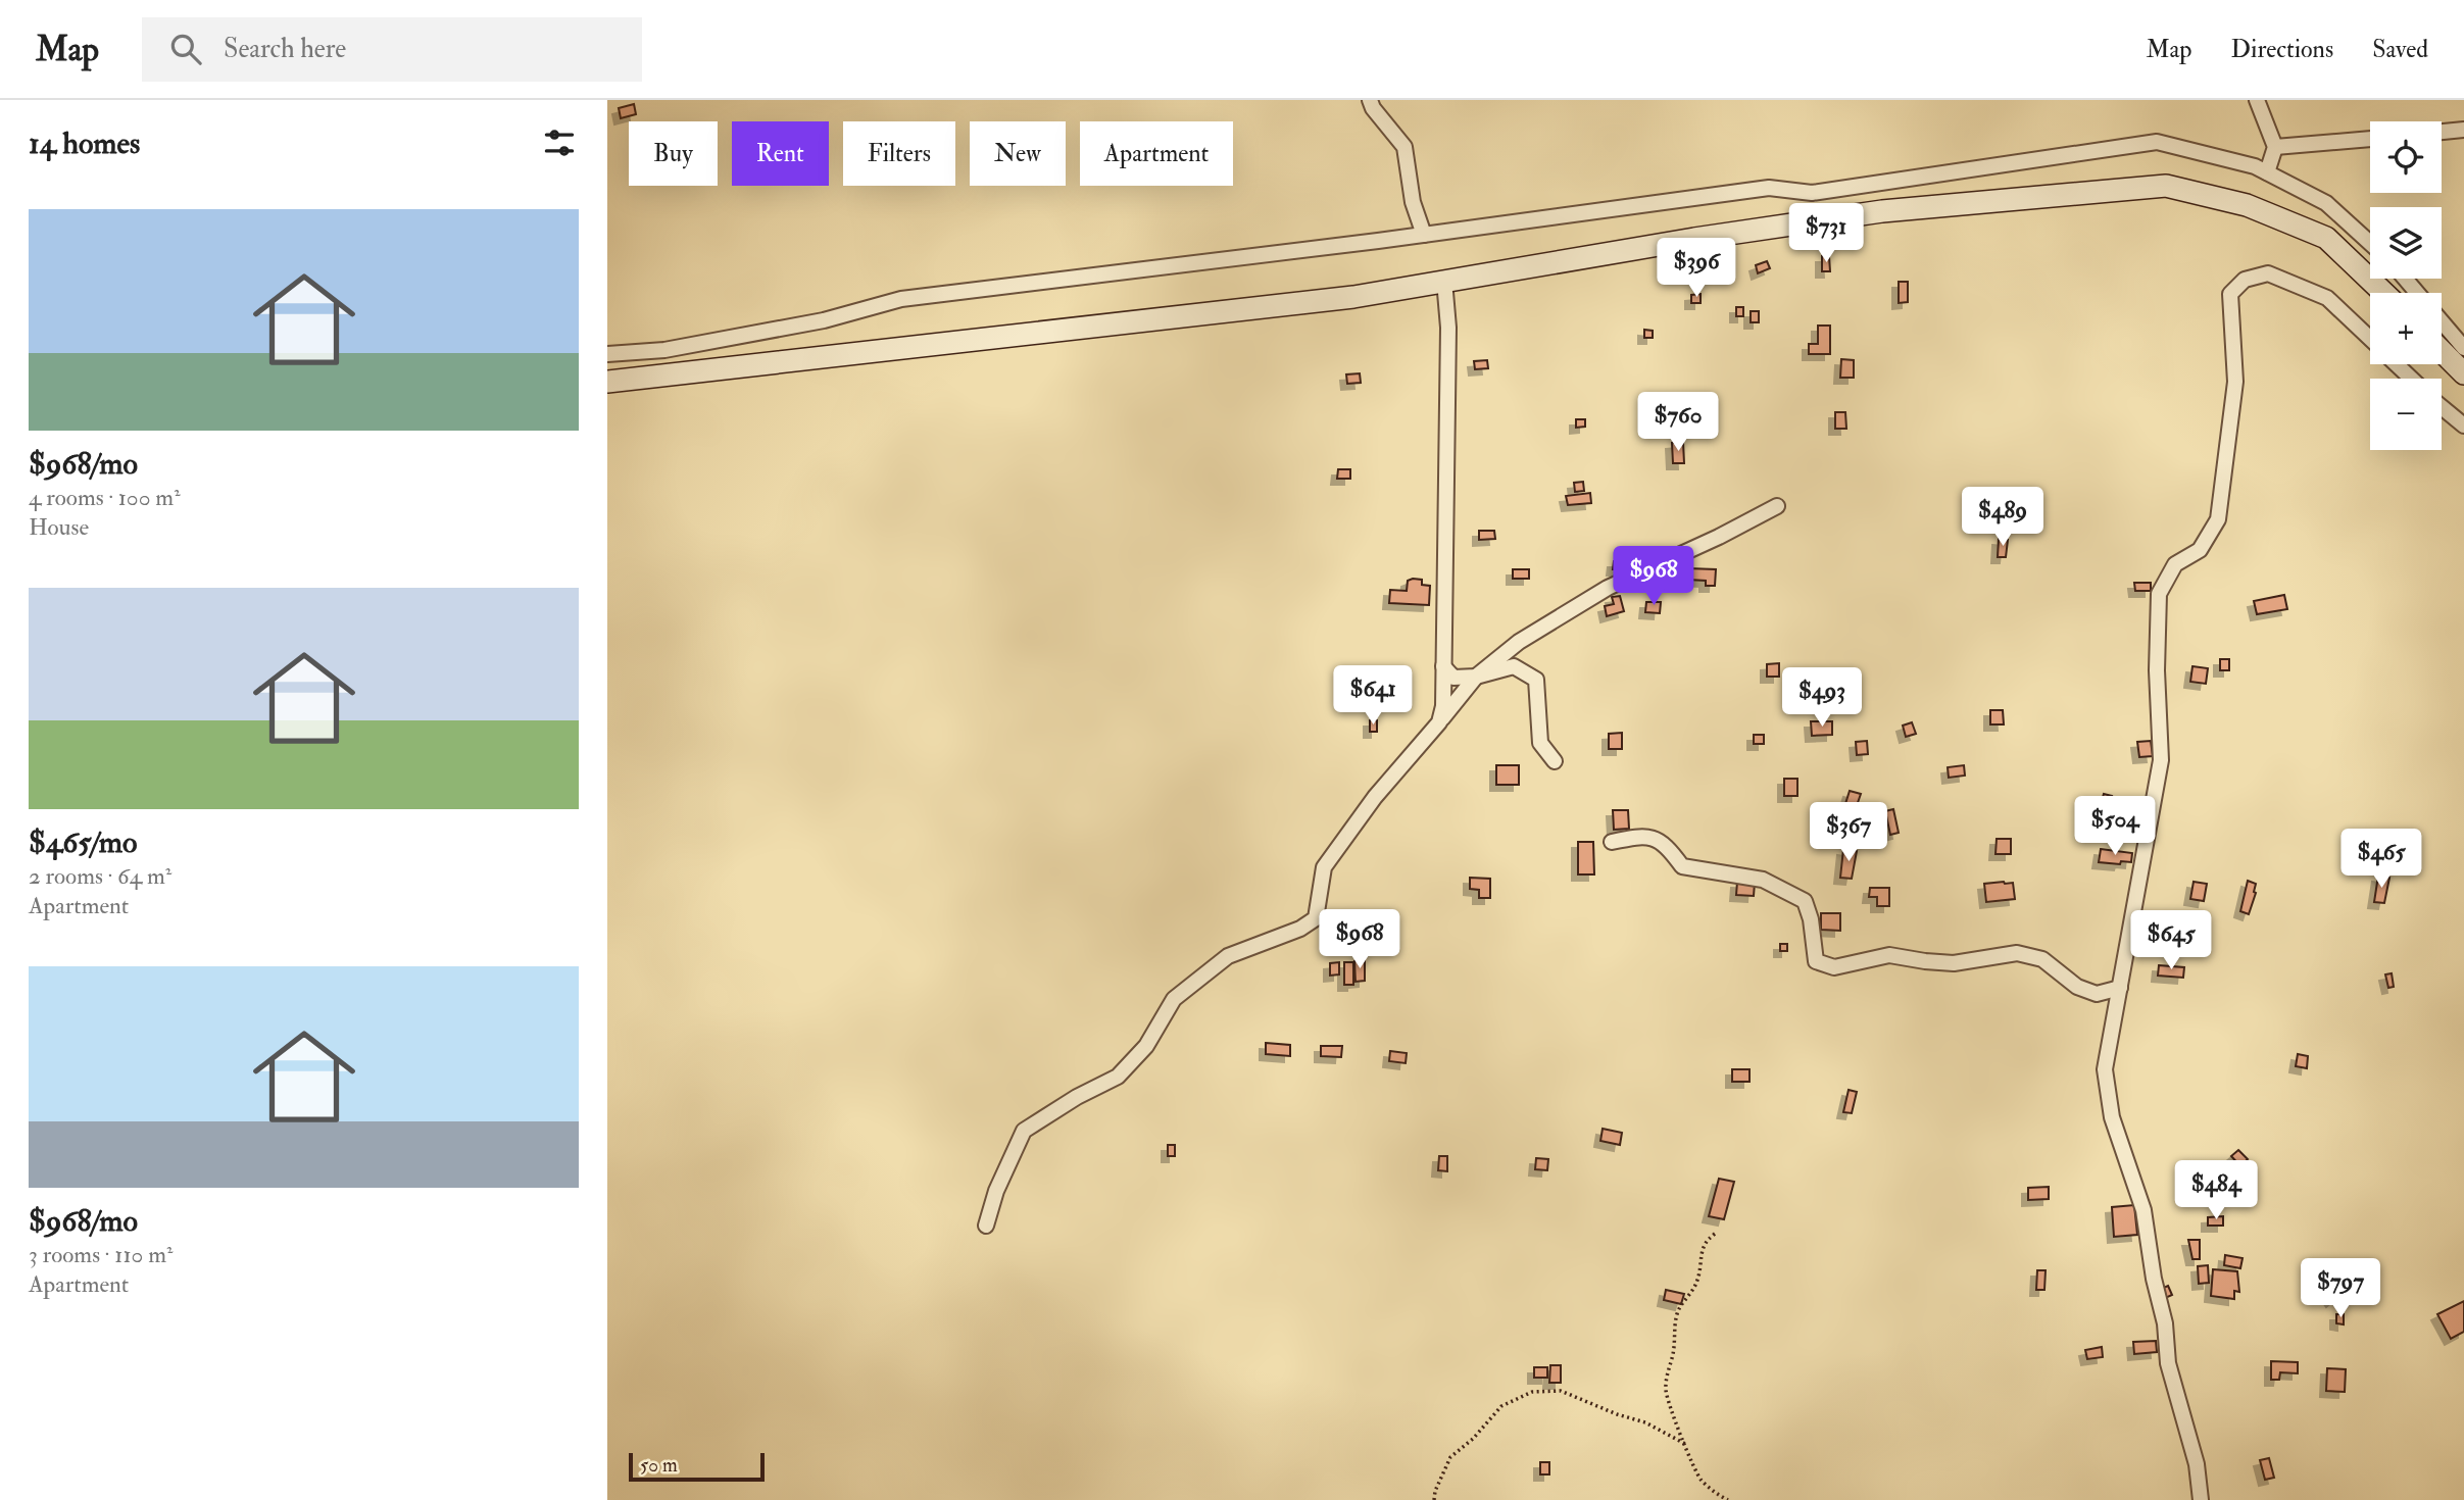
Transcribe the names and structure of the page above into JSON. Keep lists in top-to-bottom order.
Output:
{
  "scale_bar": "50 m",
  "page": {
    "header": "Map",
    "search": "Search here",
    "nav": ["Map", "Directions", "Saved"],
    "heading": "14 homes",
    "map_buttons": ["+", "−"],
    "chip": [
      "Buy",
      "Rent",
      "Filters",
      "New",
      "Apartment"
    ],
    "list": [
      {
        "name": "$968/mo",
        "note": "4 rooms · 100 m² · House"
      },
      {
        "name": "$465/mo",
        "note": "2 rooms · 64 m² · Apartment"
      },
      {
        "name": "$968/mo",
        "note": "3 rooms · 110 m² · Apartment"
      }
    ],
    "price": [
      "$731",
      "$396",
      "$760",
      "$489",
      "$968",
      "$641",
      "$493",
      "$504",
      "$367",
      "$465",
      "$968",
      "$645",
      "$484",
      "$797"
    ],
    "scale": "50 m"
  }
}
